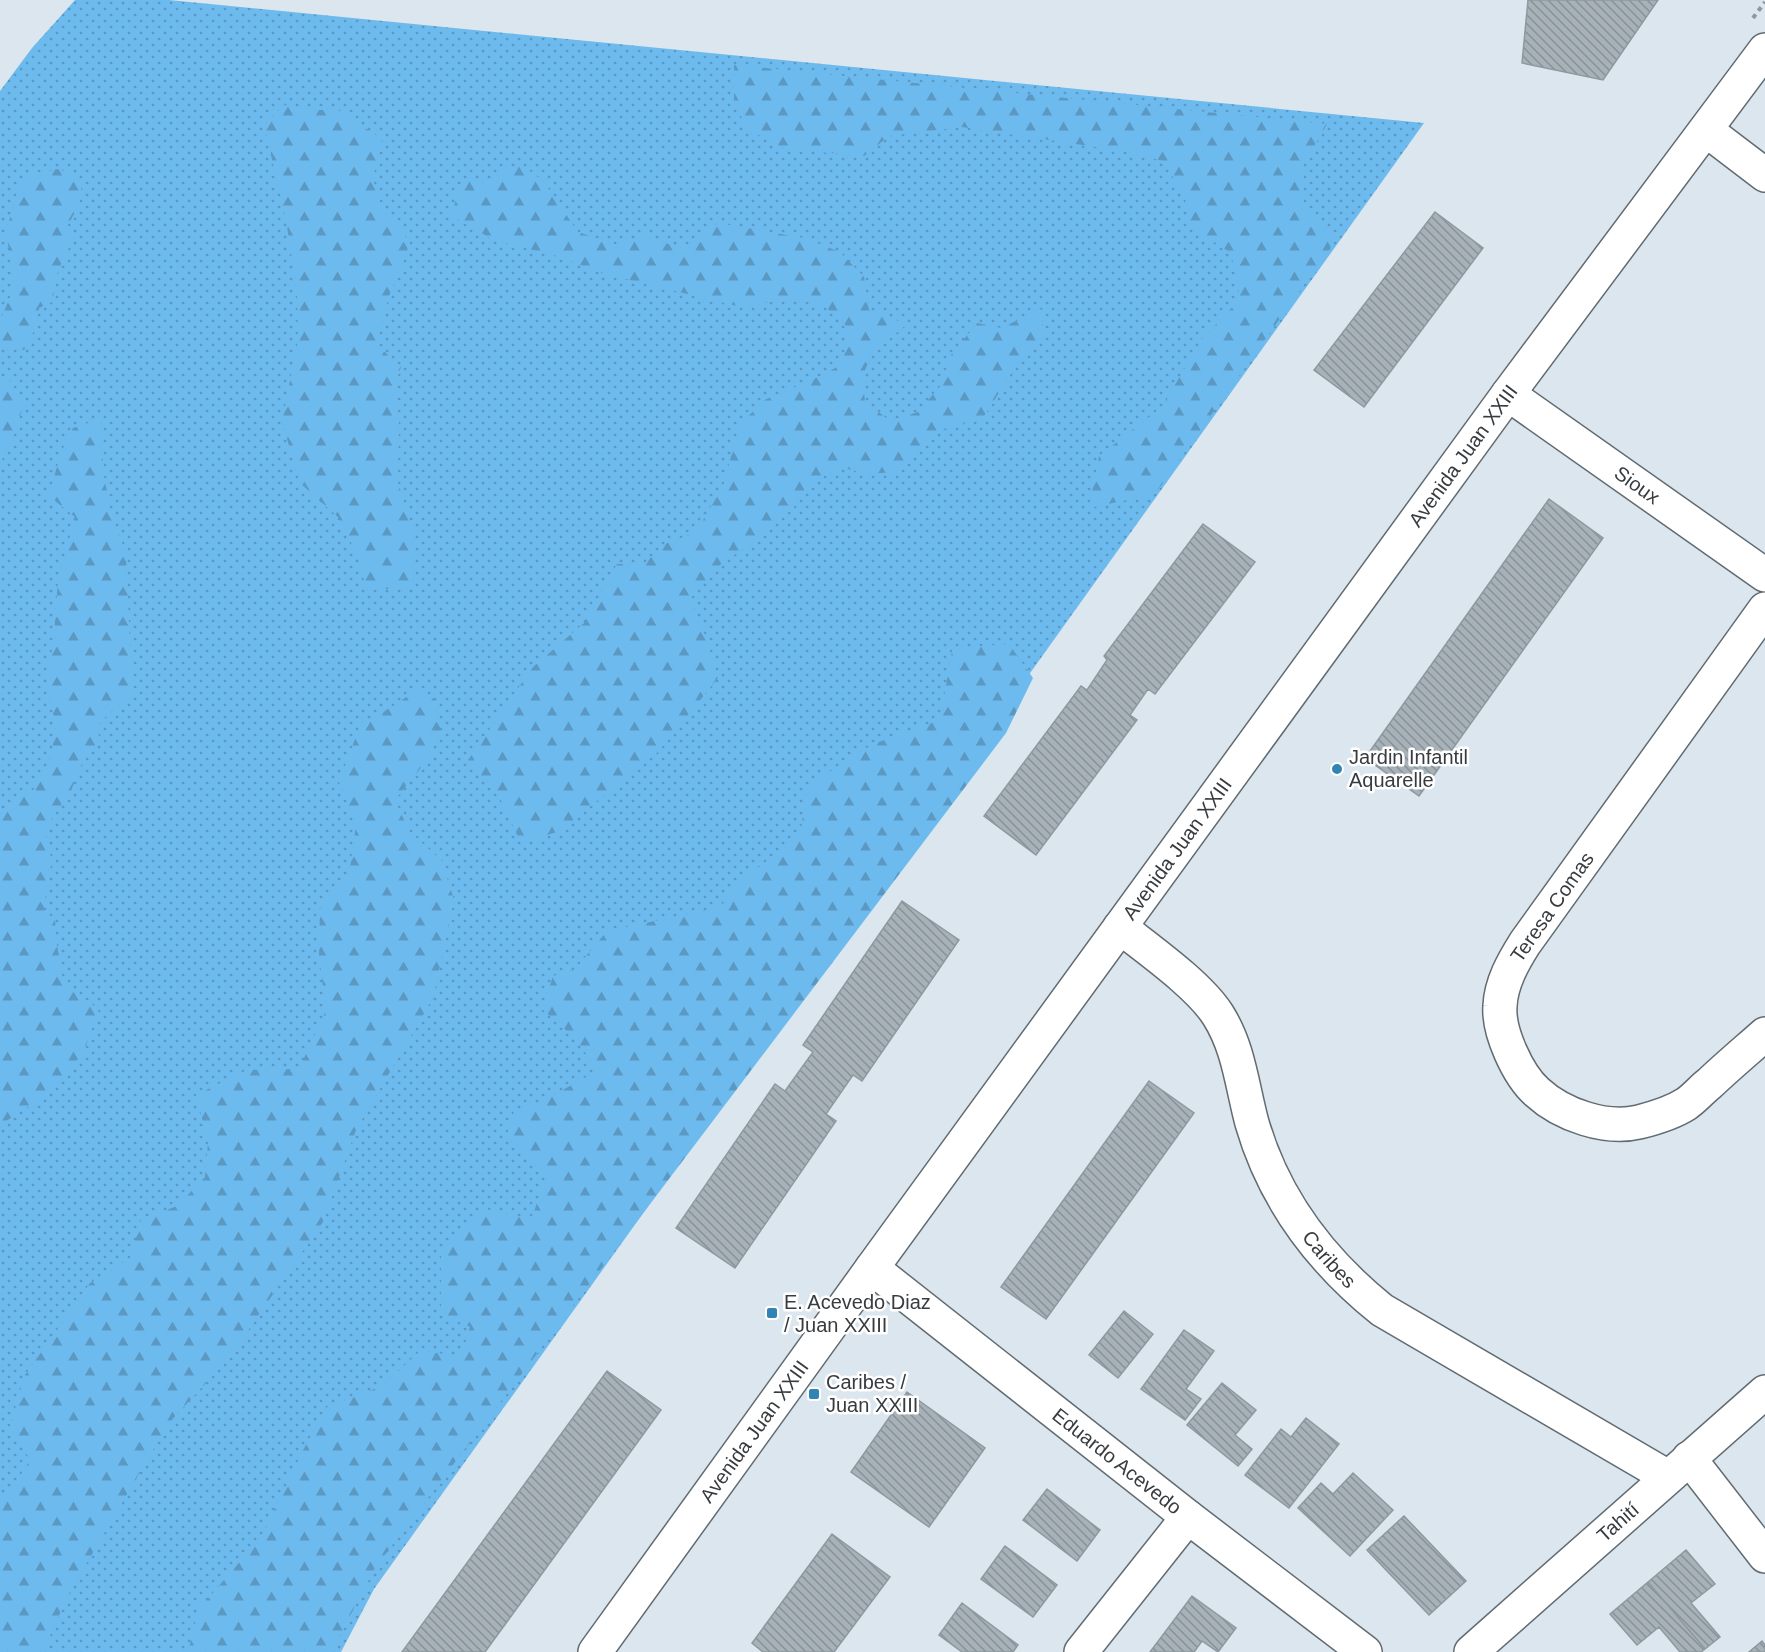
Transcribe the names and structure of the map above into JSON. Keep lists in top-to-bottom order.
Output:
{
  "streets": {
    "street": [
      "Avenida Juan XXIII",
      "Sioux",
      "Teresa Comas",
      "Caribes",
      "Eduardo Acevedo",
      "Tahití"
    ]
  },
  "crossings": [
    ["Avenida Juan XXIII", "Sioux"],
    ["Avenida Juan XXIII", "Caribes"],
    ["Avenida Juan XXIII", "Eduardo Acevedo"],
    ["Caribes", "Tahití"]
  ],
  "places": {
    "other": ["Jardin Infantil Aquarelle"],
    "transit": ["E. Acevedo Diaz / Juan XXIII", "Caribes / Juan XXIII"]
  }
}
